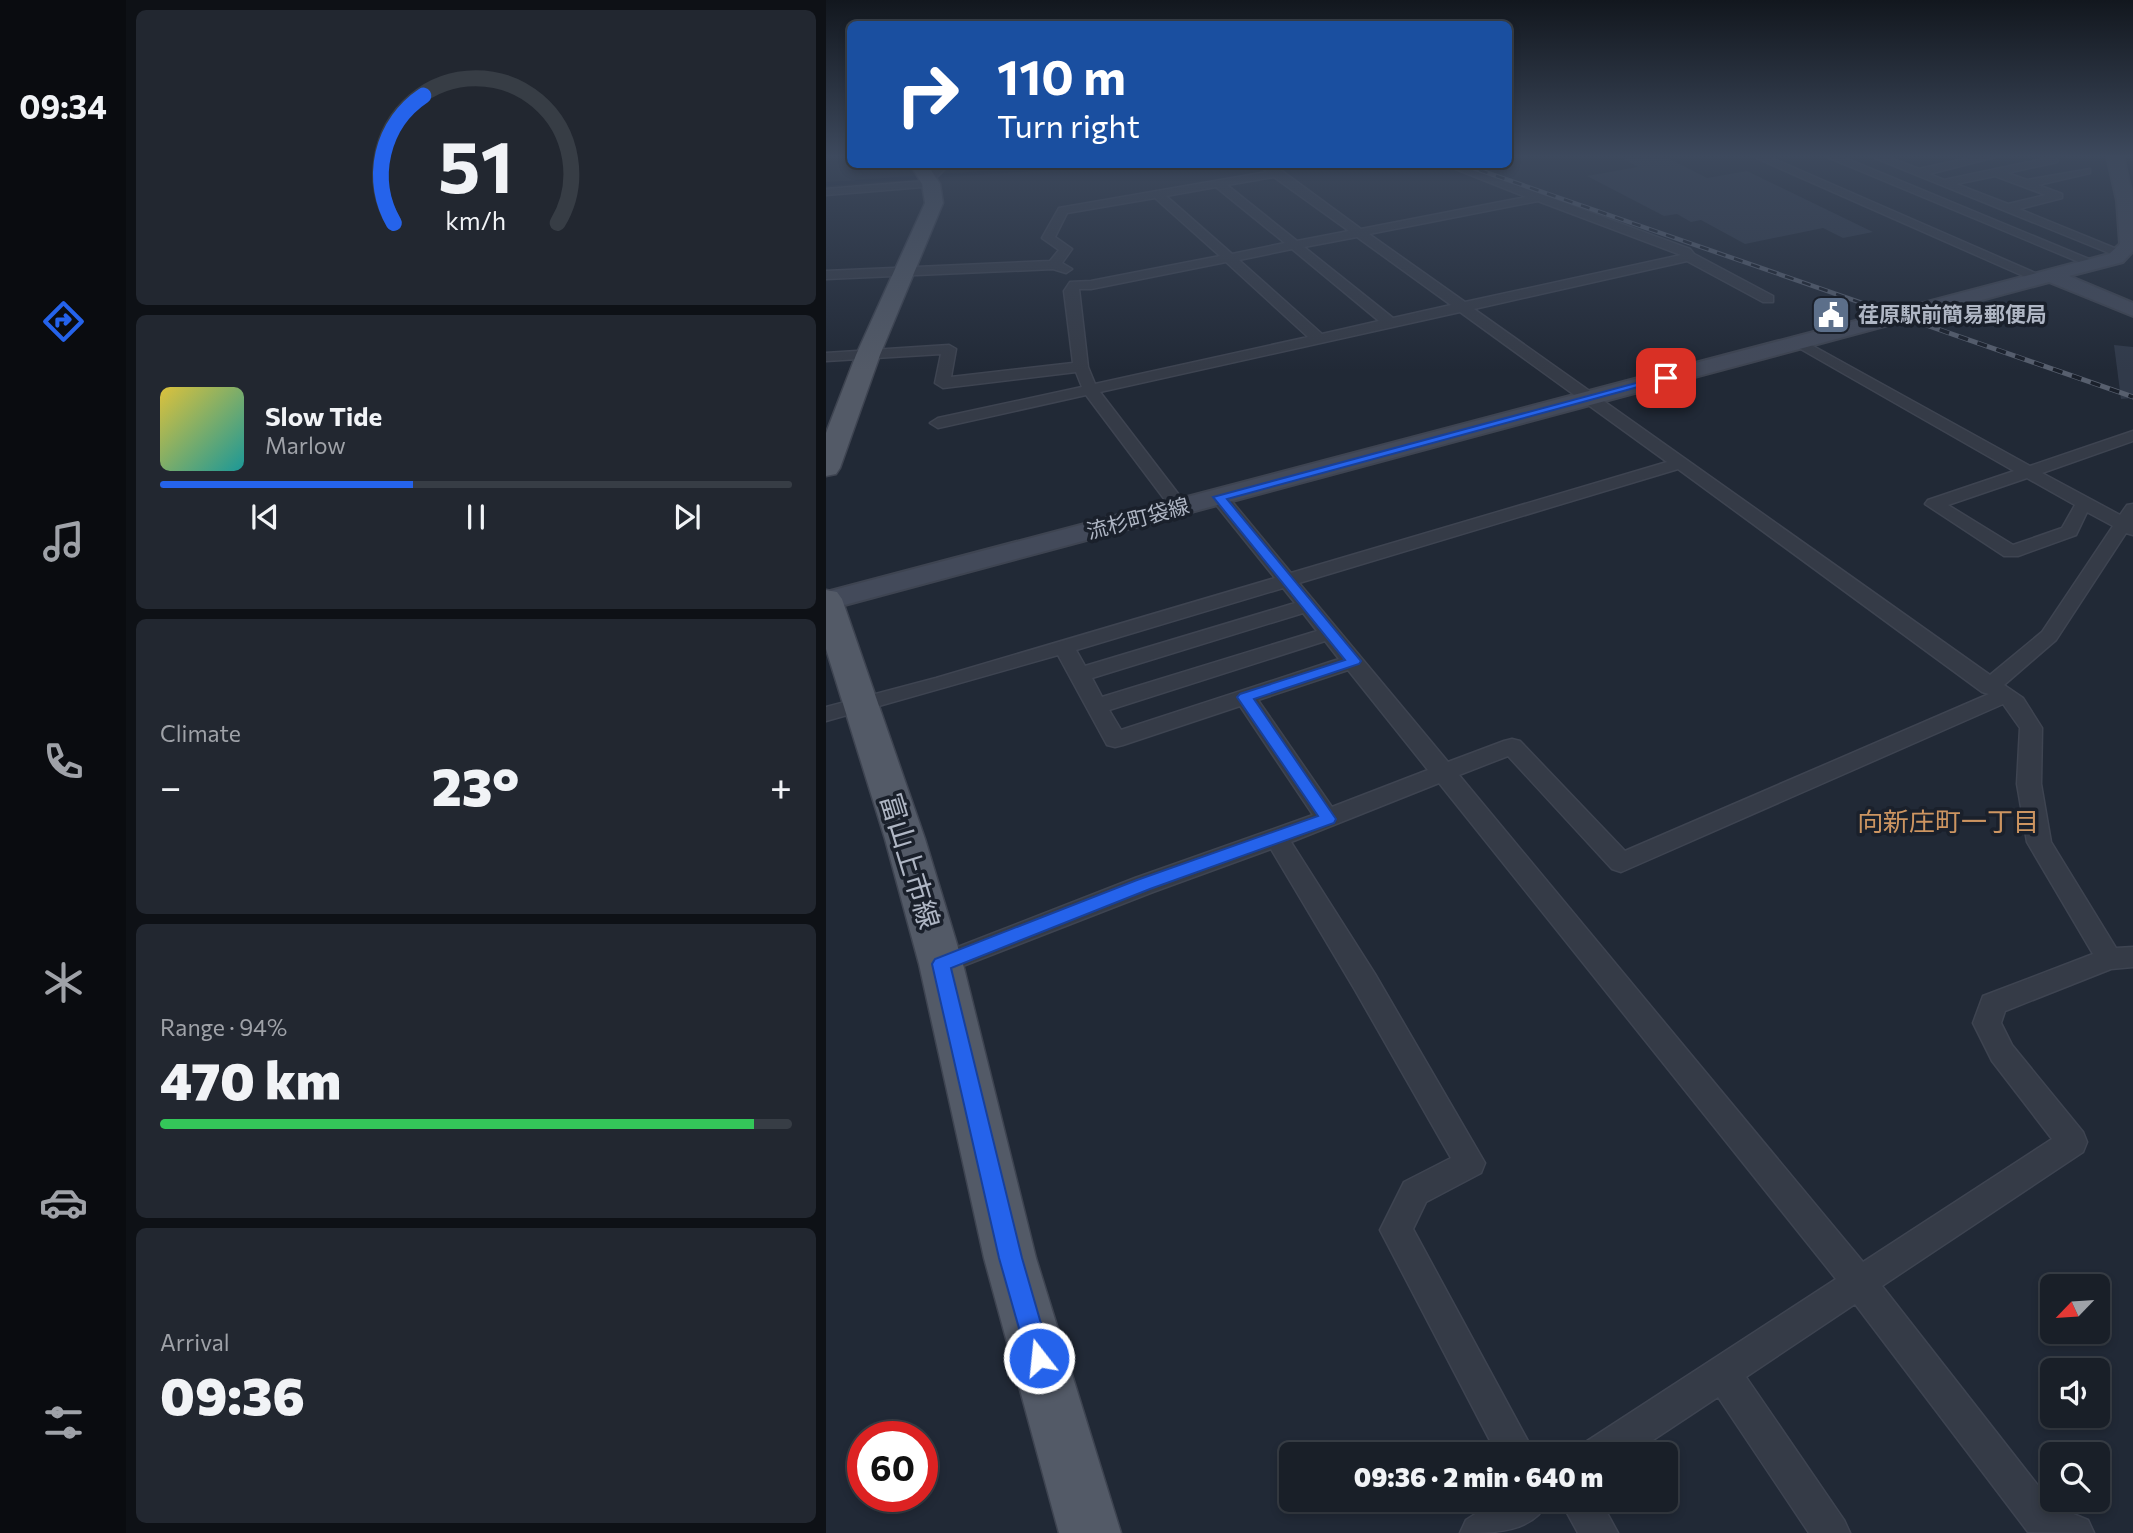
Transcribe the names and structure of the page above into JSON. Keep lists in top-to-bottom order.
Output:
{
  "streets": {
    "main road": ["流杉町袋線", "富山上市線"]
  },
  "crossings": [
    ["流杉町袋線", "富山上市線"]
  ],
  "districts": ["向新庄町一丁目"],
  "places": {
    "public building": ["荏原駅前簡易郵便局"]
  },
  "north": "bottom left",
  "page": {
    "tabs": "09:34",
    "turn": ["110 m", "Turn right"],
    "song": ["Slow Tide", "Marlow"],
    "tile": [
      "Climate",
      ["Range · 94%", "470 km"],
      ["Arrival", "09:36"]
    ],
    "heat": ["−", "23°", "+"],
    "limit": "60",
    "trip": "09:36 · 2 min · 640 m",
    "gauge": ["51", "km/h"]
  }
}
